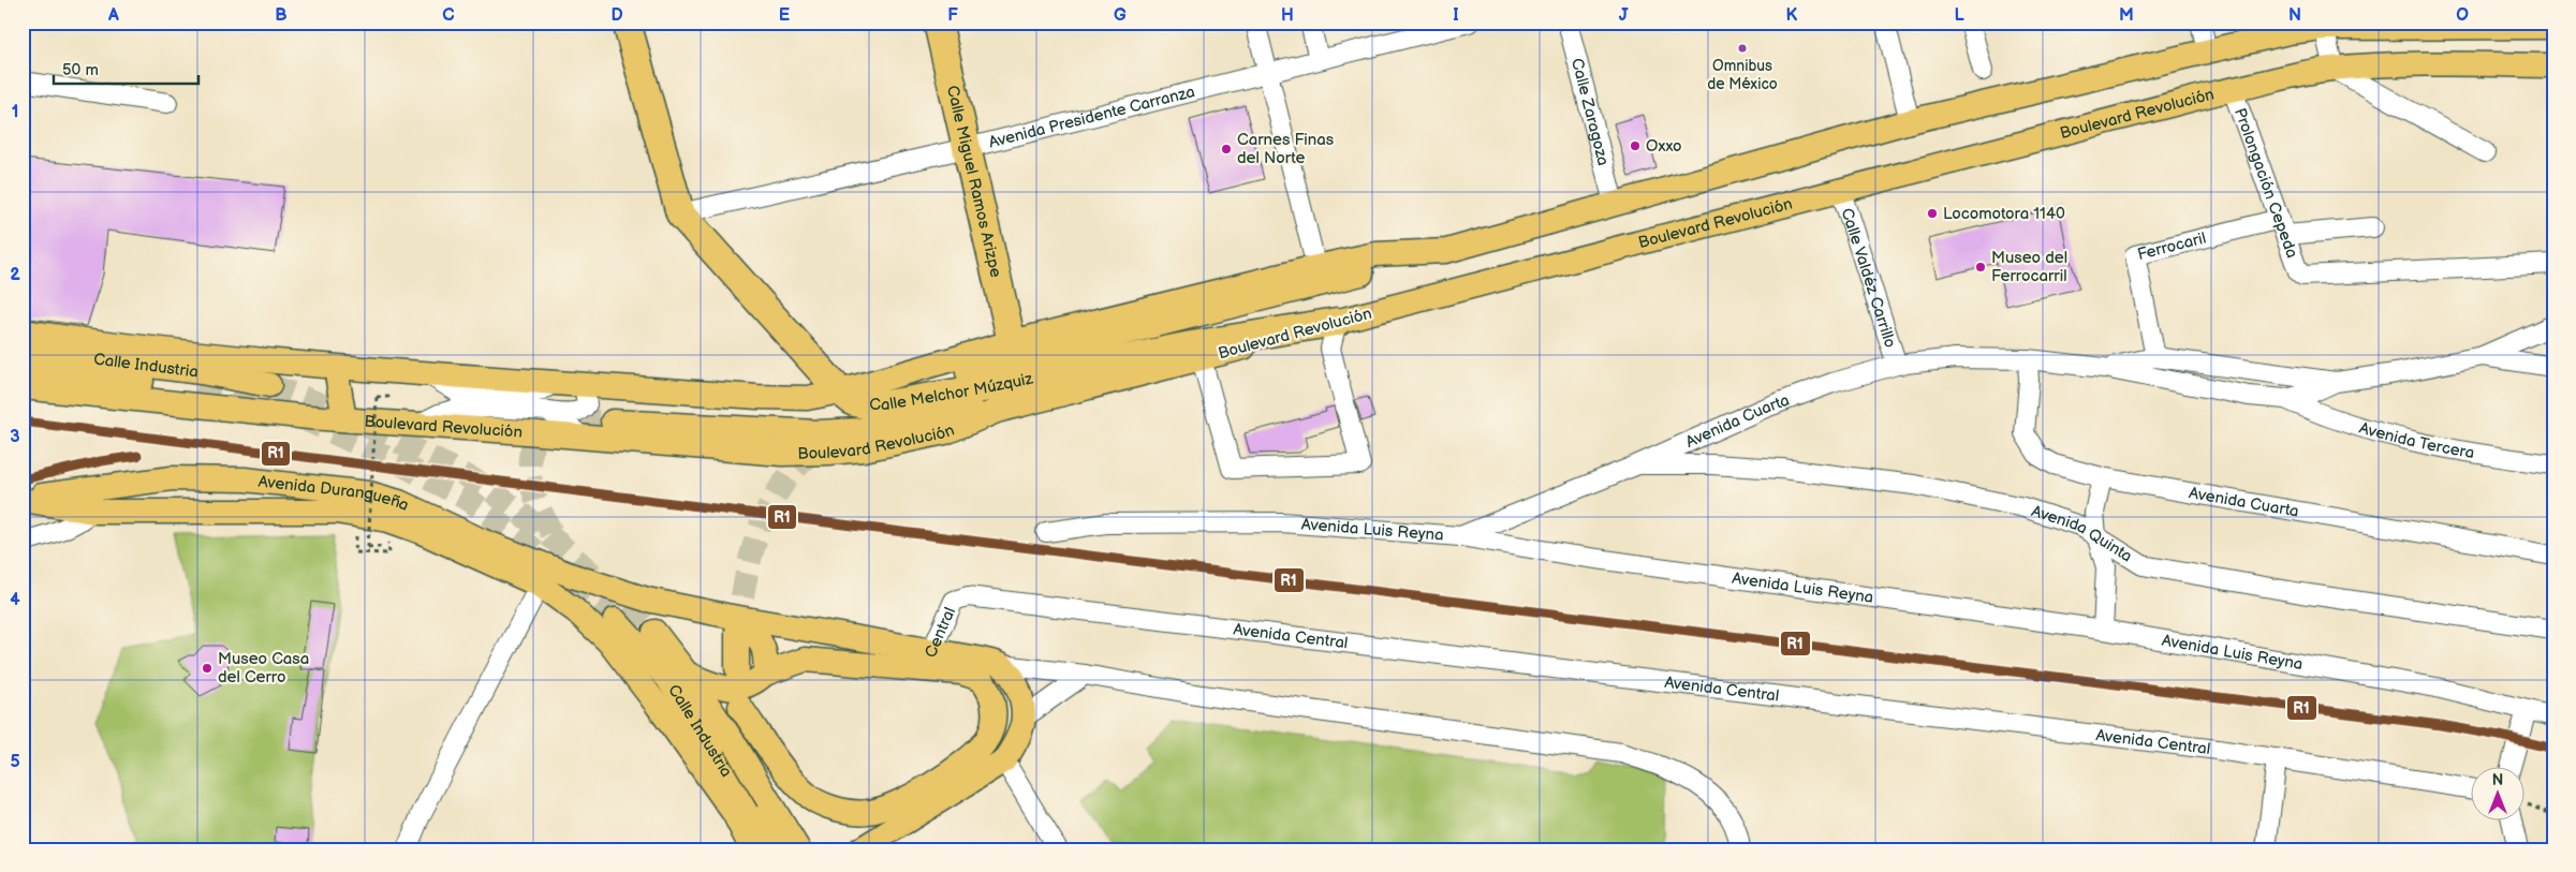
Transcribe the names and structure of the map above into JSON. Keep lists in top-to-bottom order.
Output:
{
  "streets": {
    "highway": ["Calle Miguel Ramos Arizpe", "Calle Melchor Múzquiz"],
    "main road": ["Boulevard Revolución", "Calle Industria", "Avenida Durangueña"],
    "street": [
      "Calle Zaragoza",
      "Avenida Presidente Carranza",
      "Prolongación Cepeda",
      "Ferrocaril",
      "Calle Valdéz Carrillo",
      "Avenida Cuarta",
      "Avenida Tercera",
      "Avenida Luis Reyna",
      "Avenida Quinta",
      "Central",
      "Avenida Central"
    ]
  },
  "crossings": [
    ["Boulevard Revolución", "Prolongación Cepeda"],
    ["Boulevard Revolución", "Calle Valdéz Carrillo"],
    ["Boulevard Revolución", "Calle Melchor Múzquiz"],
    ["Avenida Presidente Carranza", "Calle Miguel Ramos Arizpe"],
    ["Avenida Presidente Carranza", "Calle Melchor Múzquiz"],
    ["Prolongación Cepeda", "Ferrocaril"],
    ["Ferrocaril", "Avenida Cuarta"],
    ["Calle Valdéz Carrillo", "Avenida Cuarta"],
    ["Avenida Cuarta", "Avenida Tercera"],
    ["Avenida Cuarta", "Avenida Luis Reyna"],
    ["Avenida Cuarta", "Avenida Quinta"],
    ["Central", "Avenida Central"]
  ],
  "places": [
    "Omnibus de México",
    "Oxxo",
    "Carnes Finas del Norte",
    "Locomotora 1140",
    "Museo del Ferrocarril",
    "Museo Casa del Cerro"
  ],
  "lines": ["transit line R1"],
  "scale_bar": "50 m",
  "north": "top",
  "grid": {
    "columns": [
      "A",
      "B",
      "C",
      "D",
      "E",
      "F",
      "G",
      "H",
      "I",
      "J",
      "K",
      "L",
      "M",
      "N",
      "O"
    ],
    "rows": [
      "1",
      "2",
      "3",
      "4",
      "5"
    ]
  }
}
